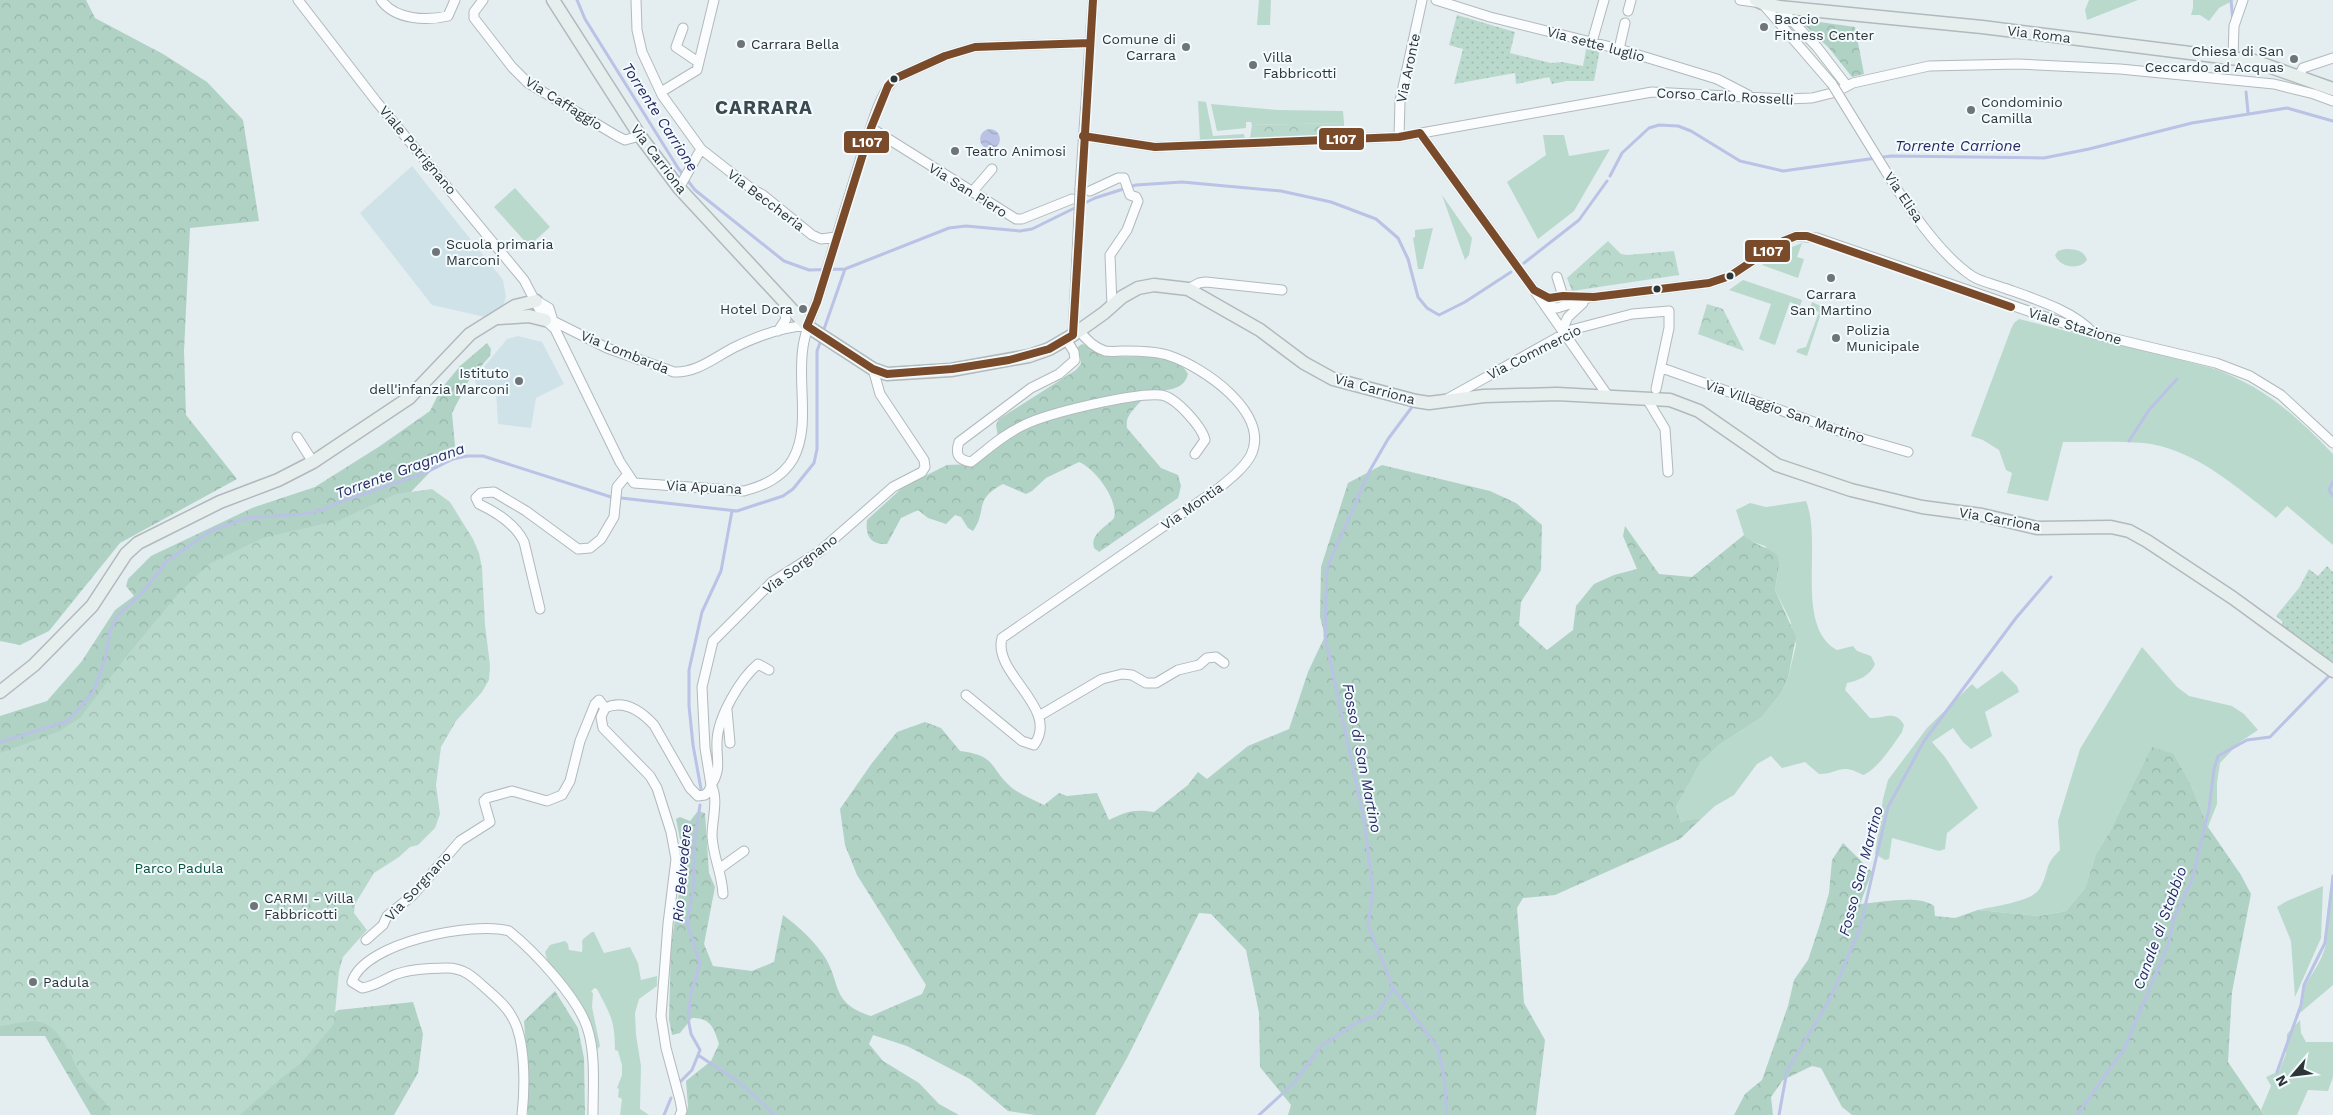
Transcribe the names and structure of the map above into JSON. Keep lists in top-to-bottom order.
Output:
{
  "streets": {
    "main road": ["Via Roma", "Via Carriona"],
    "street": [
      "Via sette luglio",
      "Via Aronte",
      "Corso Carlo Rosselli",
      "Via Caffaggio",
      "Viale Potrignano",
      "Via San Piero",
      "Via Elisa",
      "Via Beccheria",
      "Viale Stazione",
      "Via Lombarda",
      "Via Commercio",
      "Via Villaggio San Martino",
      "Via Apuana",
      "Via Montia",
      "Via Sorgnano"
    ]
  },
  "crossings": [
    ["Via Roma", "Via Elisa"],
    ["Via sette luglio", "Corso Carlo Rosselli"],
    ["Via Aronte", "Corso Carlo Rosselli"],
    ["Via Caffaggio", "Via Carriona"],
    ["Viale Potrignano", "Via Lombarda"],
    ["Viale Potrignano", "Via Apuana"],
    ["Via Carriona", "Via Lombarda"],
    ["Via Carriona", "Via Commercio"],
    ["Via Carriona", "Via Apuana"],
    ["Via Carriona", "Via Montia"],
    ["Via Carriona", "Via Sorgnano"],
    ["Via San Piero", "Via Apuana"],
    ["Via Elisa", "Viale Stazione"],
    ["Via Beccheria", "Via Apuana"],
    ["Via Lombarda", "Via Apuana"],
    ["Via Commercio", "Via Villaggio San Martino"]
  ],
  "districts": ["CARRARA"],
  "water": [
    "Torrente Carrione",
    "Torrente Gragnana",
    "Fosso di San Martino",
    "Fosso San Martino",
    "Rio Belvedere",
    "Canale di Stabbio"
  ],
  "parks": ["Parco Padula"],
  "places": [
    "Baccio Fitness Center",
    "Carrara Bella",
    "Comune di Carrara",
    "Chiesa di San Ceccardo ad Acquas",
    "Villa Fabbricotti",
    "Condominio Camilla",
    "Teatro Animosi",
    "Scuola primaria Marconi",
    "Carrara San Martino",
    "Hotel Dora",
    "Polizia Municipale",
    "Istituto dell'infanzia Marconi",
    "CARMI - Villa Fabbricotti",
    "Padula"
  ],
  "lines": ["transit line L107"],
  "north": "bottom left"
}
